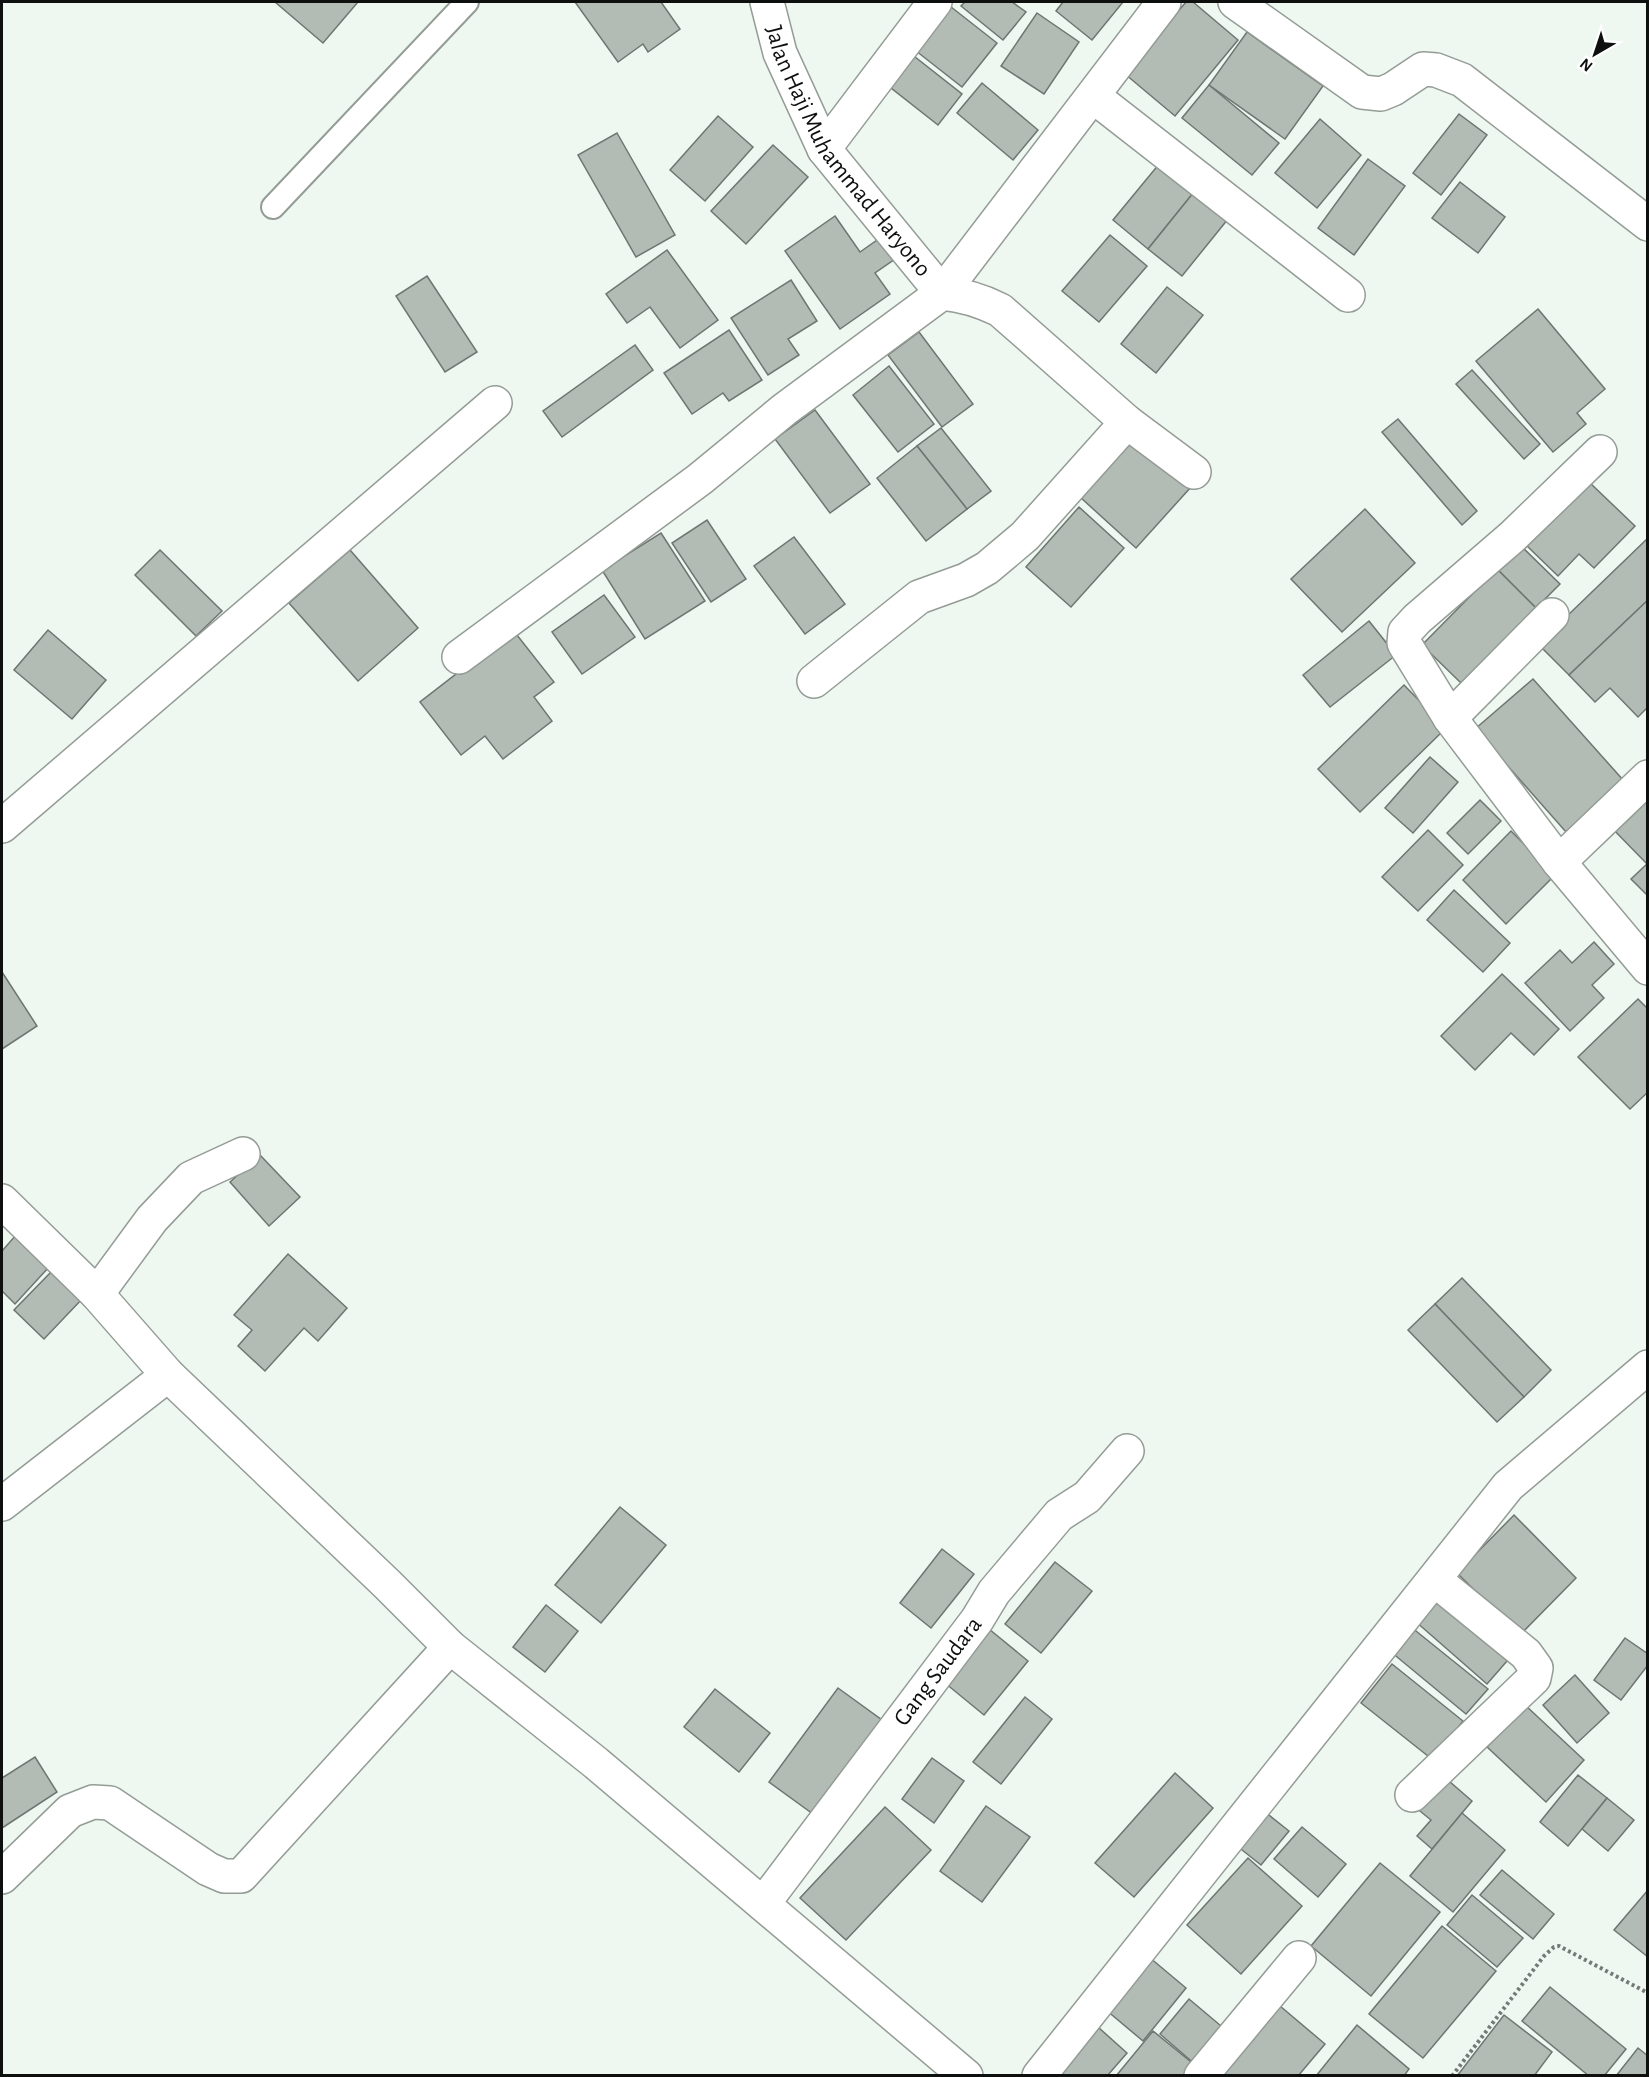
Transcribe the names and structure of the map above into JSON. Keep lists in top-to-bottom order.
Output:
{
  "streets": {
    "street": ["Jalan Haji Muhammad Haryono", "Gang Saudara"]
  },
  "north": "bottom left"
}
